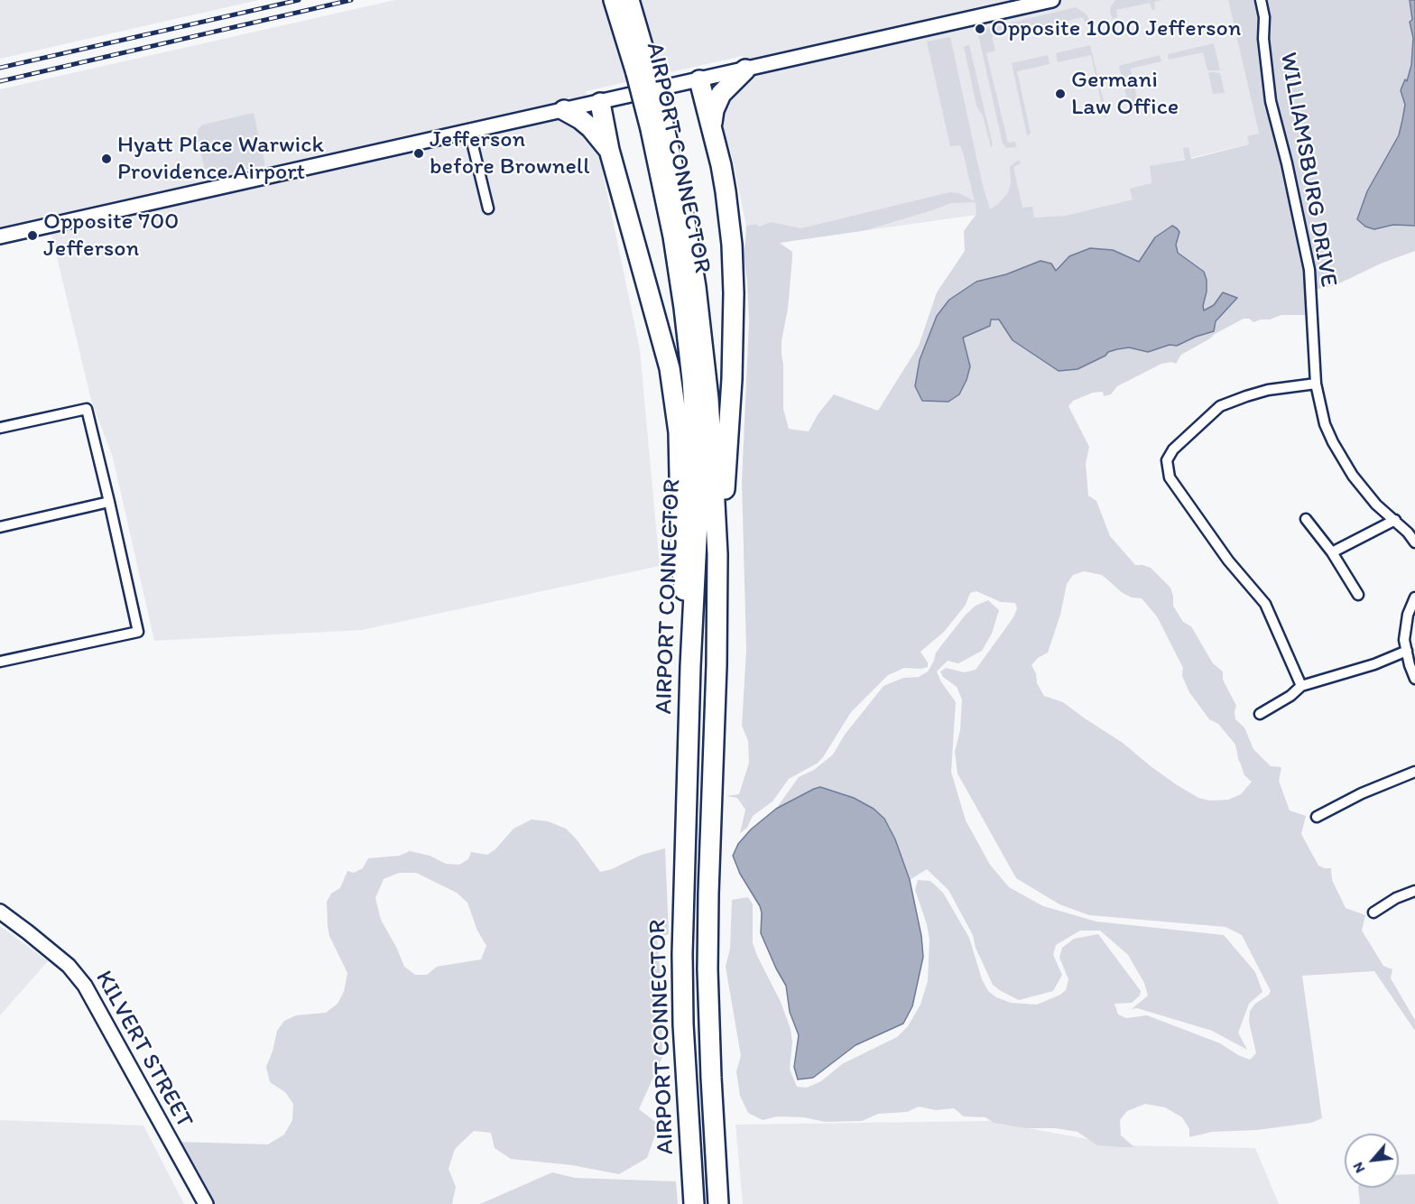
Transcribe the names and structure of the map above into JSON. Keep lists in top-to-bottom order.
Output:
{
  "streets": {
    "highway": ["AIRPORT CONNECTOR"],
    "main road": ["KILVERT STREET"],
    "street": ["WILLIAMSBURG DRIVE"]
  },
  "places": [
    "Opposite 1000 Jefferson",
    "Germani Law Office",
    "Jefferson before Brownell",
    "Hyatt Place Warwick Providence Airport",
    "Opposite 700 Jefferson"
  ],
  "north": "bottom left"
}
